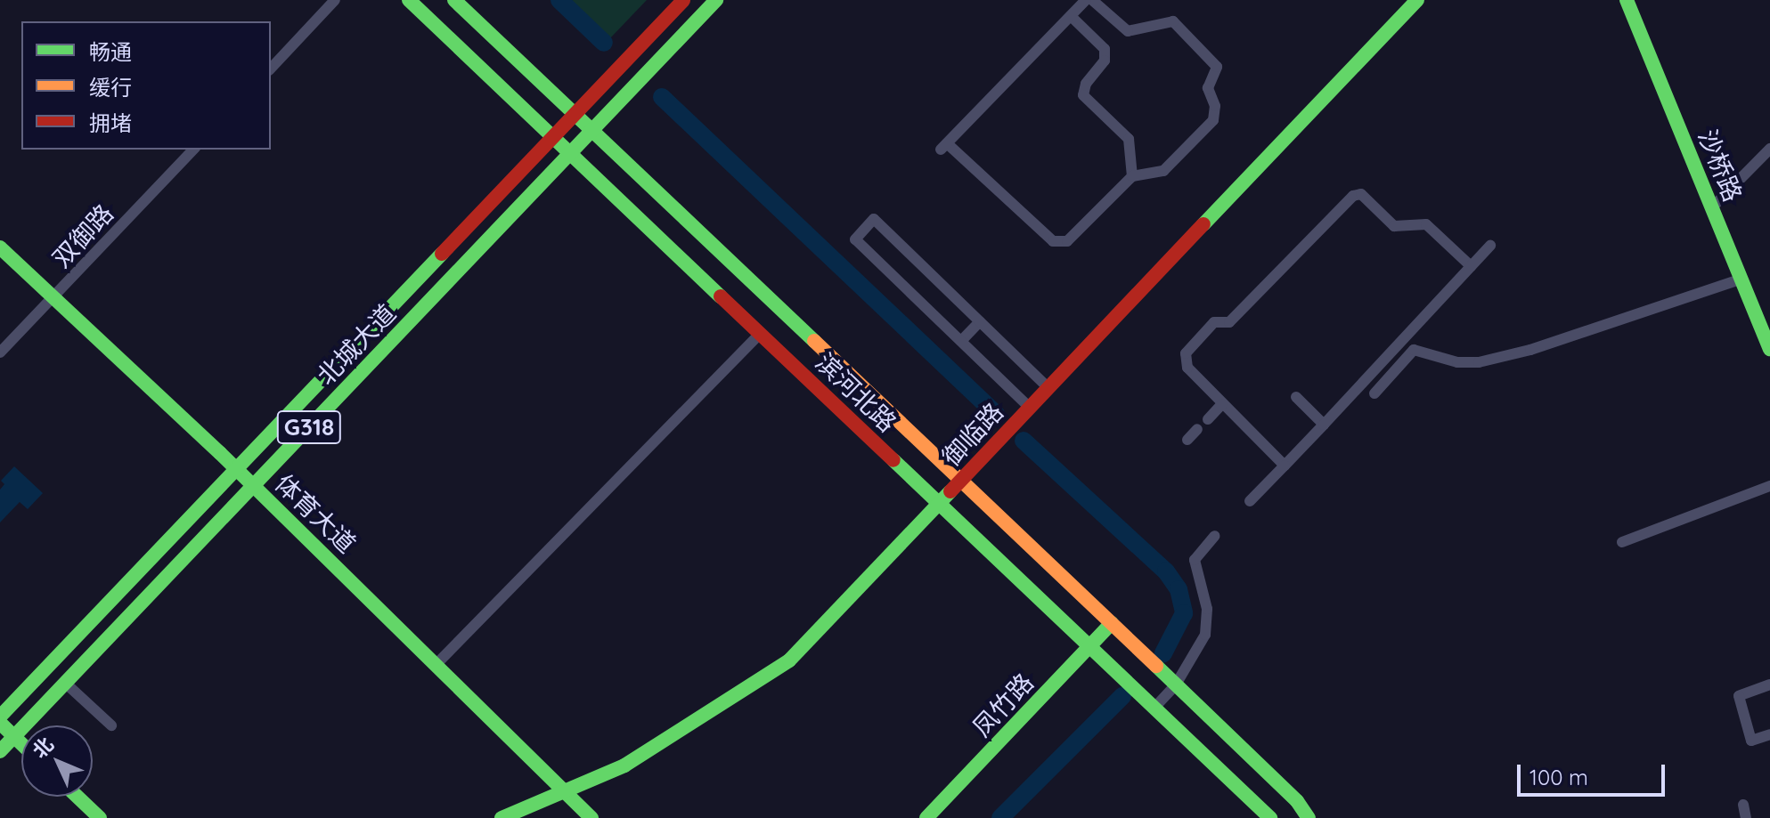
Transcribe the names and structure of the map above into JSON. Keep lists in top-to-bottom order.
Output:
{
  "streets": {
    "main road": [
      "沙桥路",
      "北城大道",
      "滨河北路",
      "G318",
      "御临路",
      "体育大道",
      "凤竹路"
    ],
    "street": ["双御路"]
  },
  "crossings": [
    ["双御路", "体育大道"],
    ["北城大道", "滨河北路"],
    ["北城大道", "体育大道"],
    ["滨河北路", "御临路"],
    ["滨河北路", "凤竹路"],
    ["御临路", "体育大道"]
  ],
  "legend": ["畅通", "缓行", "拥堵"],
  "scale_bar": "100 m",
  "north": "top left"
}
